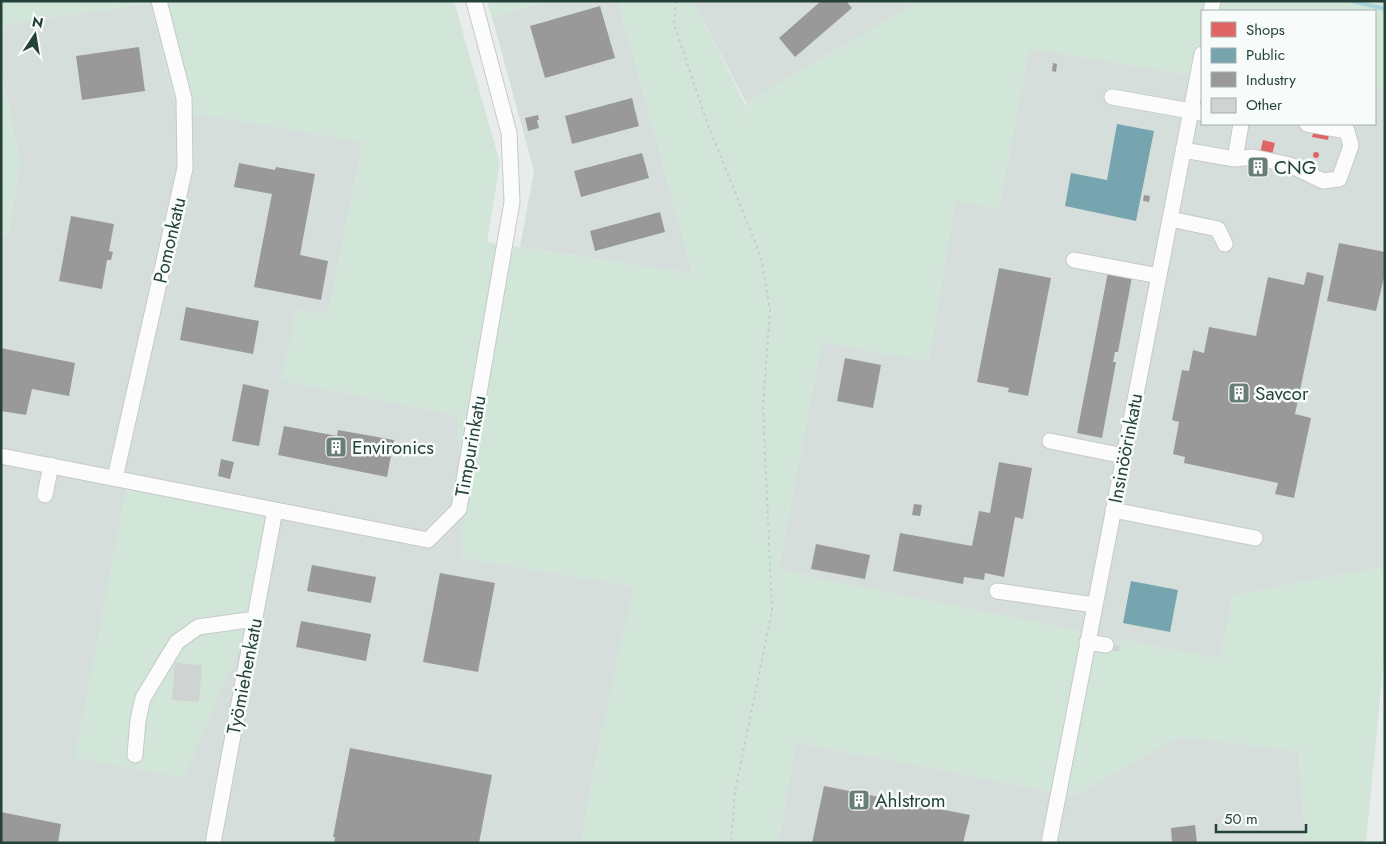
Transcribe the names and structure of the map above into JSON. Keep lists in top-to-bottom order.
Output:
{
  "streets": {
    "street": [
      "Pomonkatu",
      "Timpurinkatu",
      "Insinöörinkatu",
      "Työmiehenkatu"
    ]
  },
  "crossings": [
    ["Pomonkatu", "Timpurinkatu"],
    ["Timpurinkatu", "Työmiehenkatu"]
  ],
  "places": {
    "building": [
      "CNG",
      "Savcor",
      "Environics",
      "Ahlstrom"
    ]
  },
  "legend": [
    "Shops",
    "Public",
    "Industry",
    "Other"
  ],
  "scale_bar": "50 m",
  "north": "top"
}
